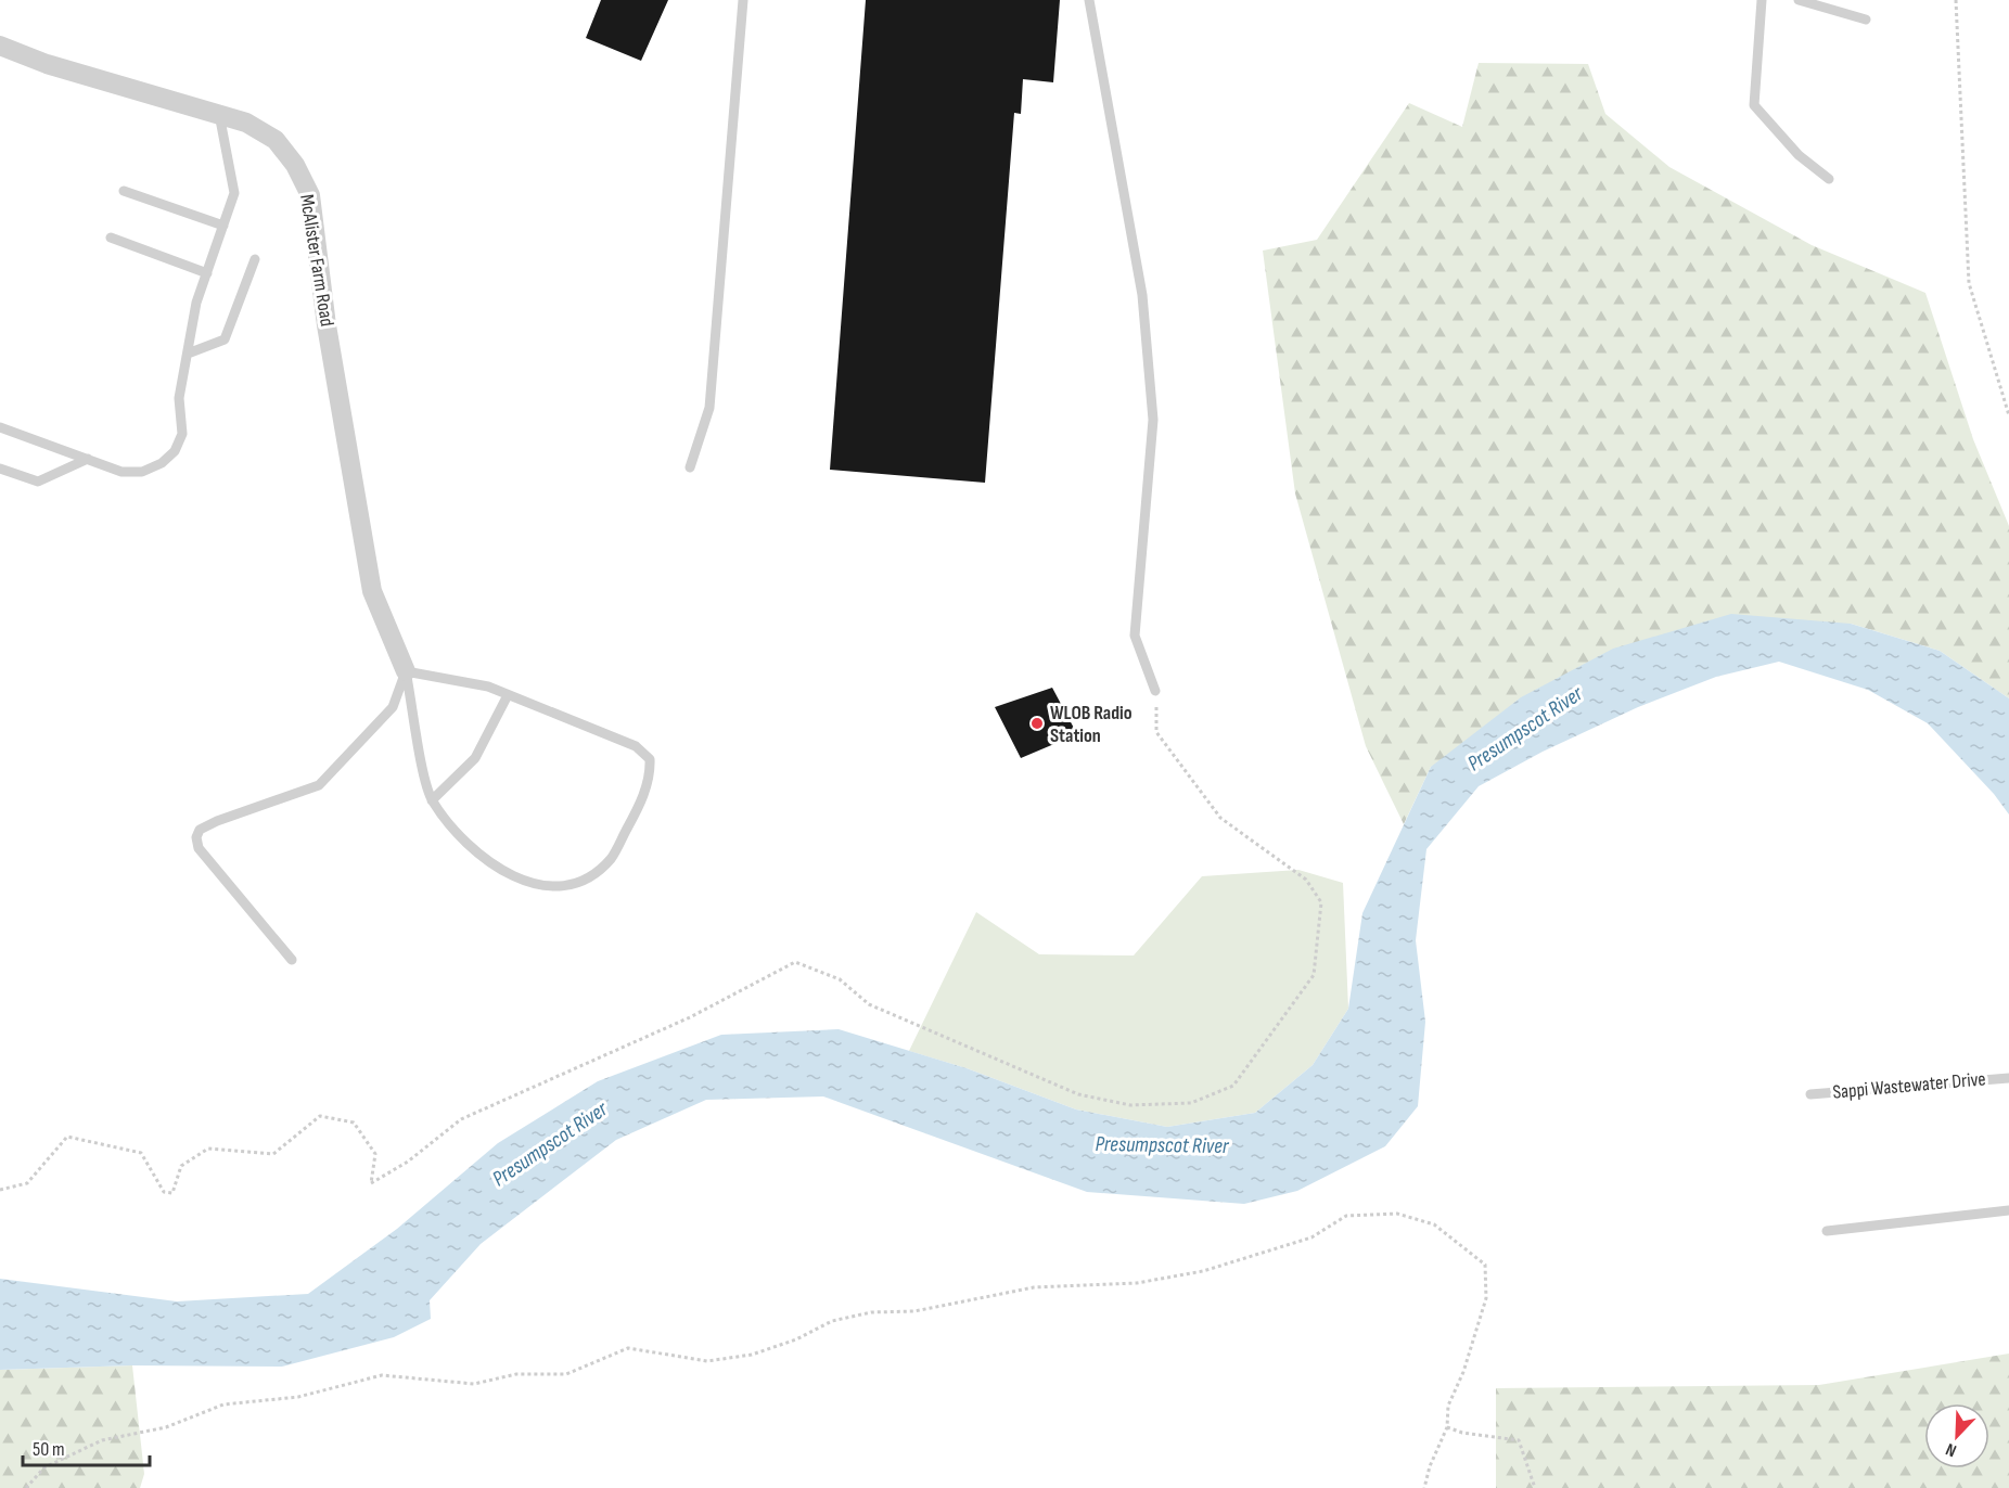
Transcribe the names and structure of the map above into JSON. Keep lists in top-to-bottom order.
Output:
{
  "streets": {
    "street": ["McAlister Farm Road"],
    "lane": ["Sappi Wastewater Drive"]
  },
  "water": ["Presumpscot River"],
  "places": ["WLOB Radio Station"],
  "scale_bar": "50 m",
  "north": "bottom left"
}
